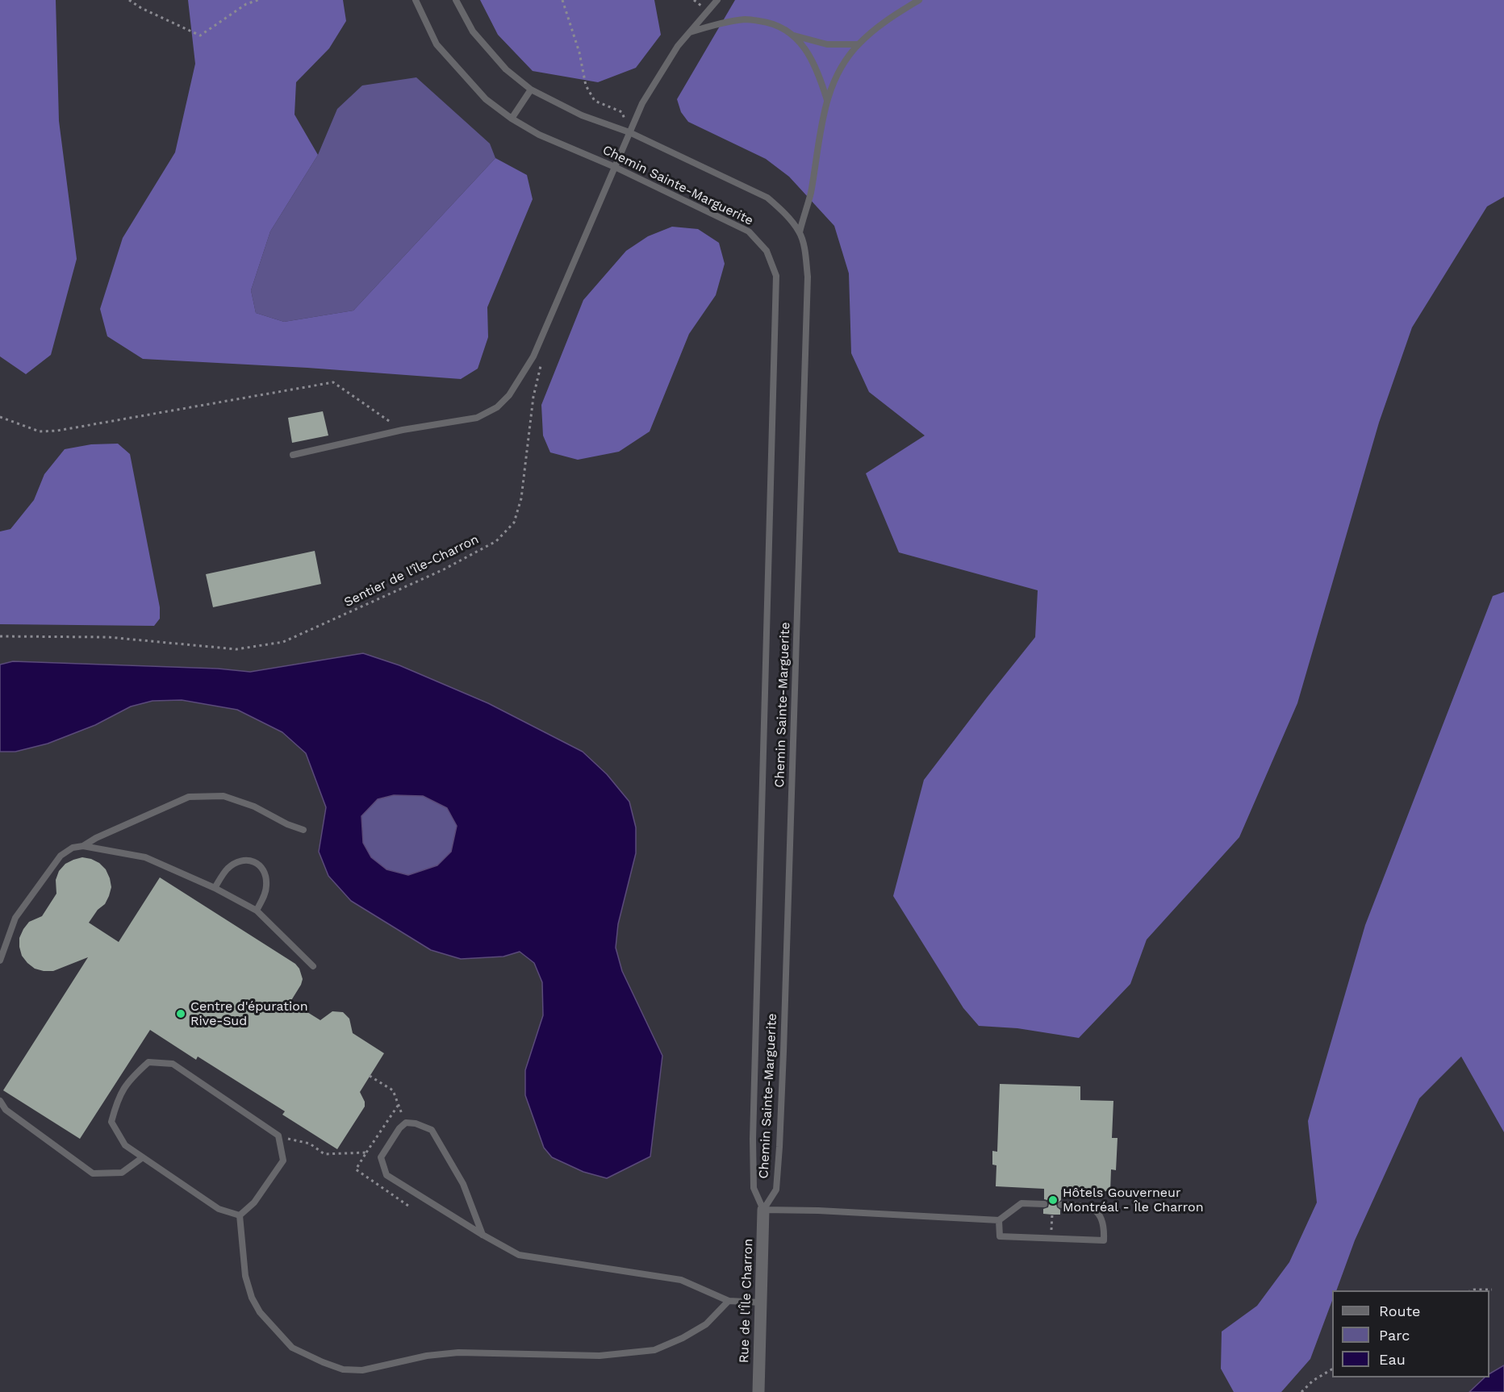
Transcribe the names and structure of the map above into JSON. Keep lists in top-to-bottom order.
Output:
{
  "streets": {
    "street": ["Rue de l'Île Charron"],
    "lane": ["Chemin Sainte-Marguerite"],
    "path": ["Sentier de l'île-Charron"]
  },
  "crossings": [
    ["Chemin Sainte-Marguerite", "Rue de l'Île Charron"]
  ],
  "places": ["Centre d'épuration Rive-Sud", "Hôtels Gouverneur Montréal - Île Charron"],
  "legend": ["Route", "Parc", "Eau"]
}
